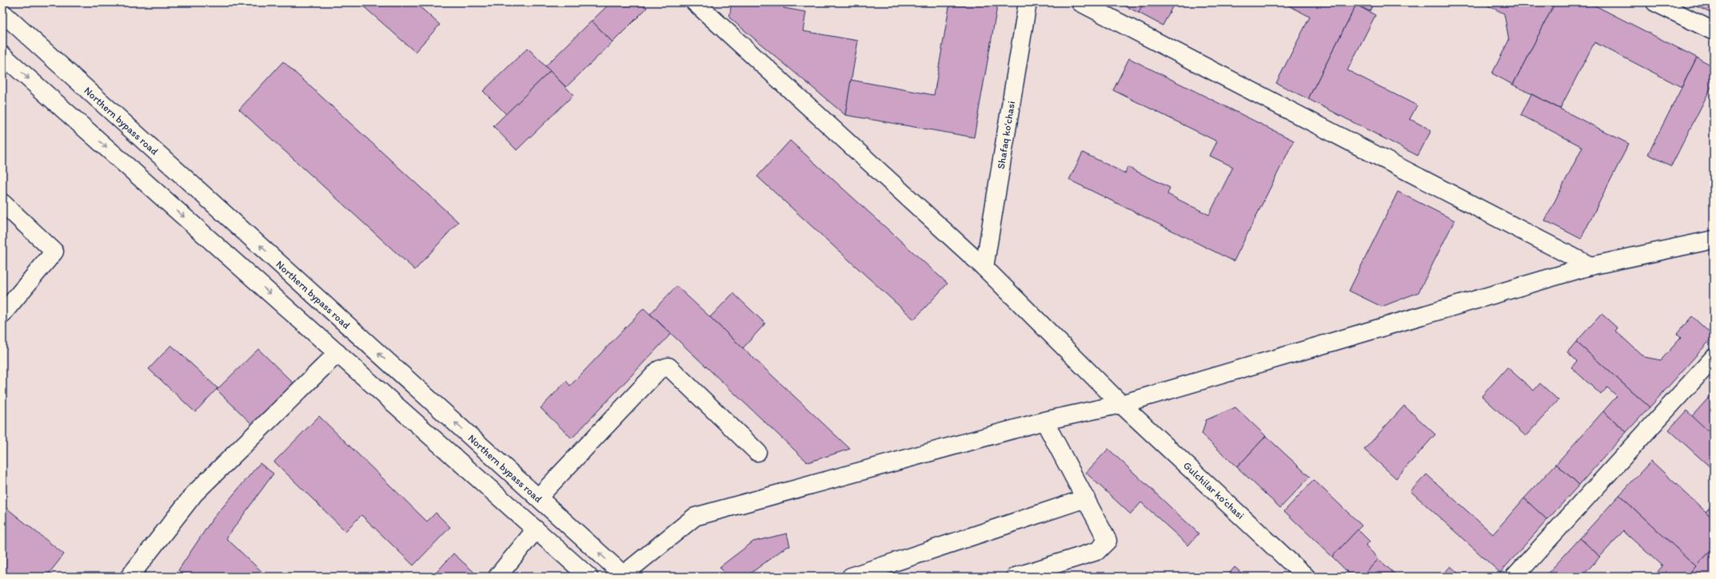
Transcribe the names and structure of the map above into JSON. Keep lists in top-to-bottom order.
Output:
{
  "streets": {
    "street": ["Northern bypass road", "Shafaq koʻchasi", "Gulchilar koʻchasi"]
  },
  "crossings": [
    ["Shafaq koʻchasi", "Gulchilar koʻchasi"]
  ]
}
